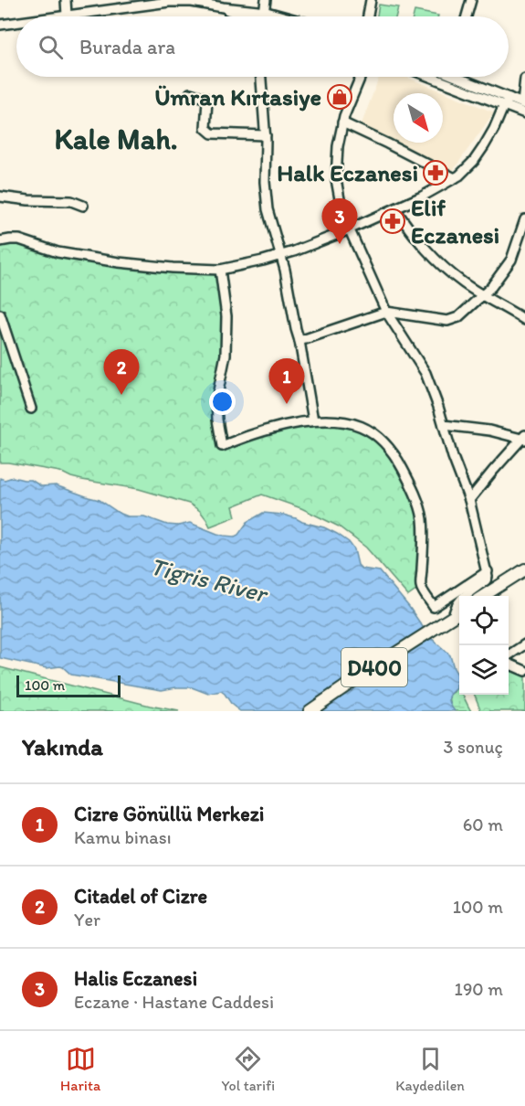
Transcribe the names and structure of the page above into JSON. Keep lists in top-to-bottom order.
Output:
{
  "streets": {
    "main road": ["D400"]
  },
  "districts": ["Kale Mah."],
  "water": ["Tigris River"],
  "places": {
    "shop": ["Ümran Kırtasiye"],
    "pharmacy": ["Halk Eczanesi", "Elif Eczanesi"]
  },
  "scale_bar": "100 m",
  "north": "bottom right",
  "page": {
    "search": "Burada ara",
    "pins": ["3", "2", "1"],
    "scale": "100 m",
    "heading": ["Yakında", "3 sonuç"],
    "list": [
      {
        "mark": "1",
        "name": "Cizre Gönüllü Merkezi",
        "note": "Kamu binası",
        "value": "60 m"
      },
      {
        "mark": "2",
        "name": "Citadel of Cizre",
        "note": "Yer",
        "value": "100 m"
      },
      {
        "mark": "3",
        "name": "Halis Eczanesi",
        "note": "Eczane · Hastane Caddesi",
        "value": "190 m"
      }
    ],
    "nav": ["Harita", "Yol tarifi", "Kaydedilen"]
  }
}
